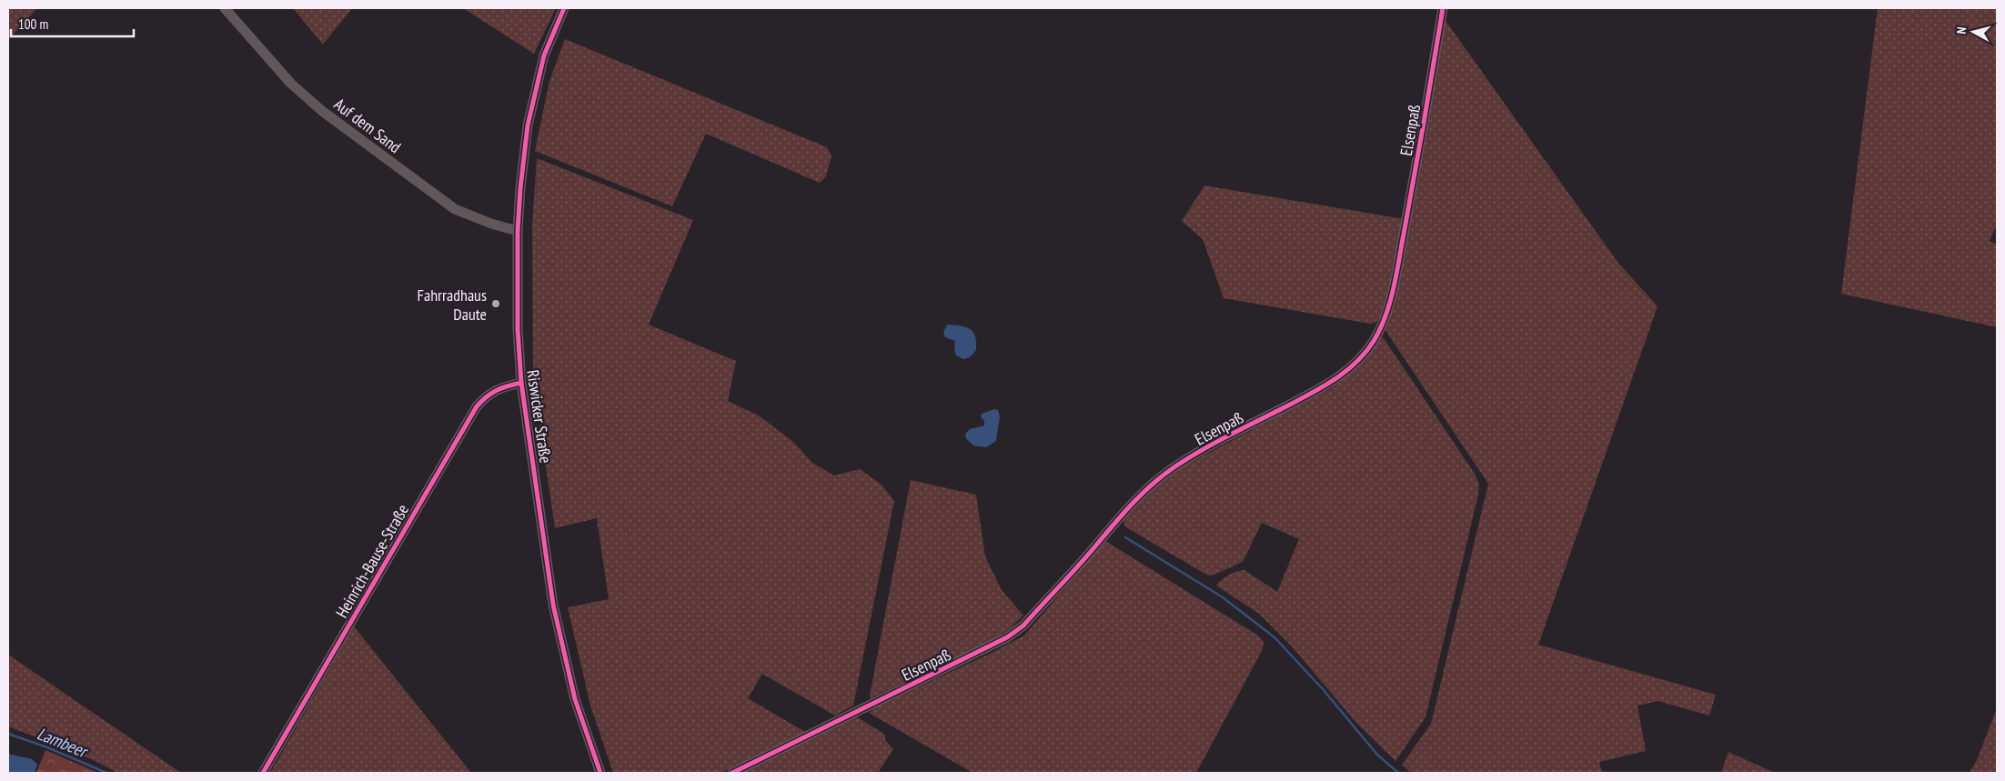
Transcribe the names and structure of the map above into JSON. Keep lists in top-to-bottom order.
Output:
{
  "streets": {
    "street": [
      "Auf dem Sand",
      "Elsenpaß",
      "Riswicker Straße",
      "Heinrich-Bause-Straße"
    ]
  },
  "crossings": [
    ["Auf dem Sand", "Riswicker Straße"],
    ["Riswicker Straße", "Heinrich-Bause-Straße"]
  ],
  "water": ["Lambeer"],
  "places": ["Fahrradhaus Daute"],
  "scale_bar": "100 m",
  "north": "left"
}
